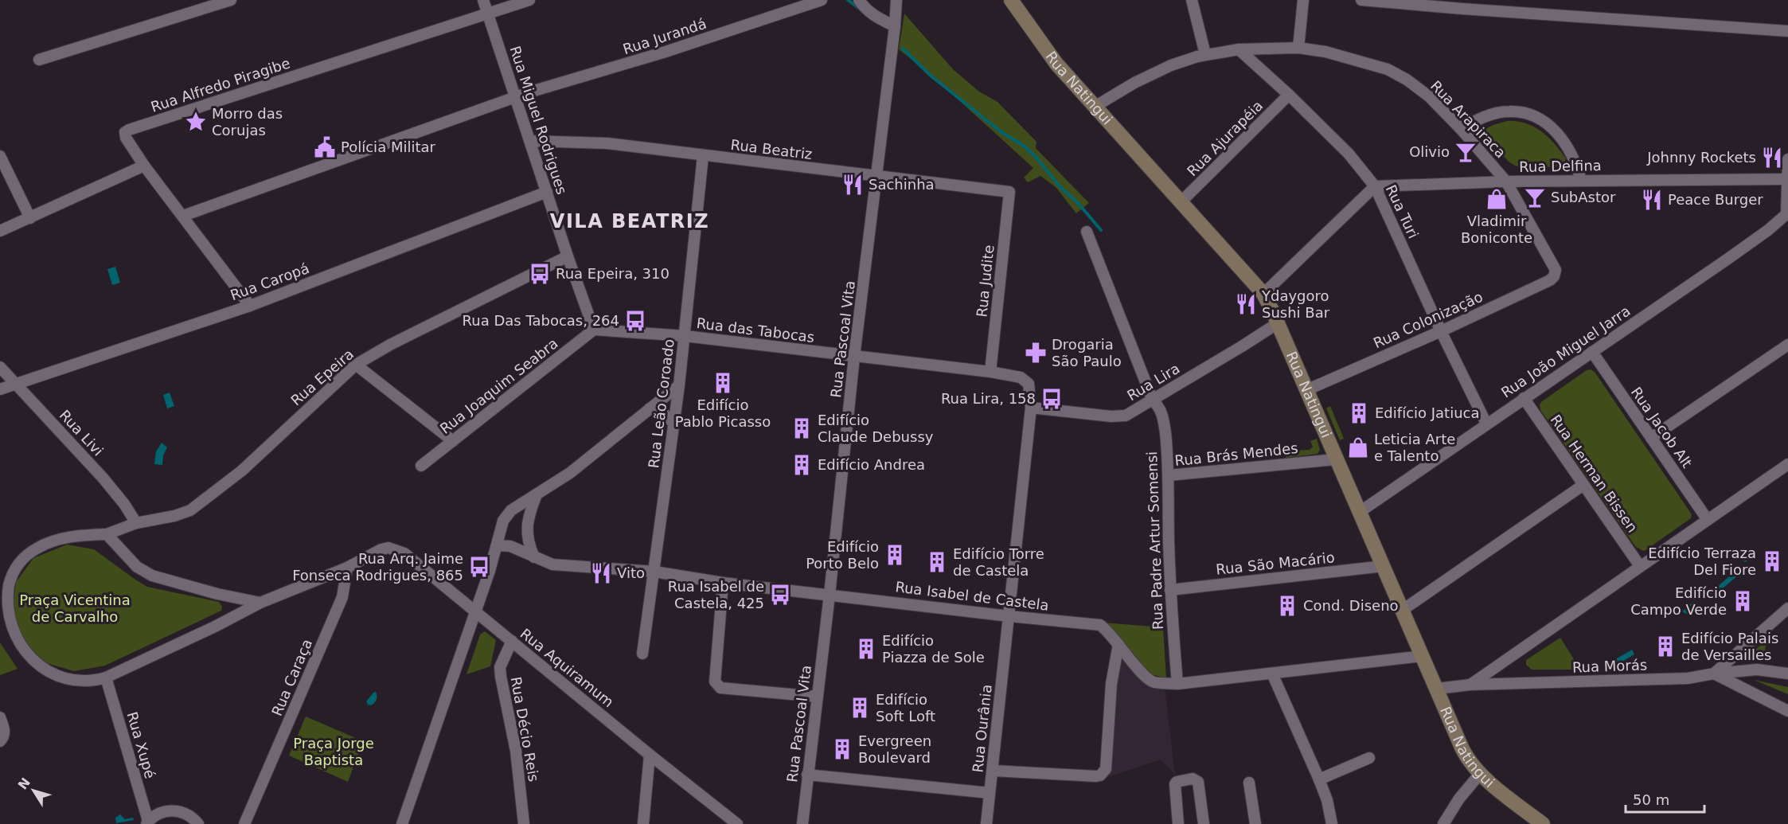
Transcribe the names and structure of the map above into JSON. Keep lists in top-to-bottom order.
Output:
{
  "streets": {
    "street": [
      "Rua Jurandá",
      "Rua Alfredo Piragibe",
      "Rua Natingui",
      "Rua Arapiraca",
      "Rua Miguel Rodrigues",
      "Rua Ajurapéia",
      "Rua Beatriz",
      "Rua Delfina",
      "Rua Turi",
      "Rua Judite",
      "Rua Caropá",
      "Rua Colonização",
      "Rua das Tabocas",
      "Rua Pascoal Vita",
      "Rua João Miguel Jarra",
      "Rua Epeira",
      "Rua Lira",
      "Rua Joaquim Seabra",
      "Rua Leão Coroado",
      "Rua Jacob Alt",
      "Rua Livi",
      "Rua Brás Mendes",
      "Rua Herman Bissen",
      "Rua Padre Artur Somensi",
      "Rua São Macário",
      "Rua Isabel de Castela",
      "Rua Morás",
      "Rua Aquiramum",
      "Rua Caraça",
      "Rua Ourânia",
      "Rua Décio Reis",
      "Rua Xupé"
    ]
  },
  "crossings": [
    ["Rua Jurandá", "Rua Alfredo Piragibe"],
    ["Rua Jurandá", "Rua Miguel Rodrigues"],
    ["Rua Alfredo Piragibe", "Rua Miguel Rodrigues"],
    ["Rua Alfredo Piragibe", "Rua Caropá"],
    ["Rua Natingui", "Rua Arapiraca"],
    ["Rua Natingui", "Rua Ajurapéia"],
    ["Rua Natingui", "Rua Colonização"],
    ["Rua Natingui", "Rua João Miguel Jarra"],
    ["Rua Natingui", "Rua Lira"],
    ["Rua Natingui", "Rua Brás Mendes"],
    ["Rua Natingui", "Rua São Macário"],
    ["Rua Natingui", "Rua Isabel de Castela"],
    ["Rua Natingui", "Rua Morás"],
    ["Rua Arapiraca", "Rua Delfina"],
    ["Rua Arapiraca", "Rua Turi"],
    ["Rua Arapiraca", "Rua Colonização"],
    ["Rua Miguel Rodrigues", "Rua Beatriz"],
    ["Rua Miguel Rodrigues", "Rua Caropá"],
    ["Rua Miguel Rodrigues", "Rua das Tabocas"],
    ["Rua Miguel Rodrigues", "Rua Epeira"],
    ["Rua Miguel Rodrigues", "Rua Joaquim Seabra"],
    ["Rua Ajurapéia", "Rua Turi"],
    ["Rua Beatriz", "Rua Judite"],
    ["Rua Beatriz", "Rua Pascoal Vita"],
    ["Rua Beatriz", "Rua Leão Coroado"],
    ["Rua Delfina", "Rua Turi"],
    ["Rua Turi", "Rua Colonização"],
    ["Rua Turi", "Rua João Miguel Jarra"],
    ["Rua Judite", "Rua das Tabocas"],
    ["Rua Caropá", "Rua Livi"],
    ["Rua das Tabocas", "Rua Pascoal Vita"],
    ["Rua das Tabocas", "Rua Lira"],
    ["Rua das Tabocas", "Rua Joaquim Seabra"],
    ["Rua das Tabocas", "Rua Leão Coroado"],
    ["Rua das Tabocas", "Rua Ourânia"],
    ["Rua Pascoal Vita", "Rua Isabel de Castela"],
    ["Rua João Miguel Jarra", "Rua Jacob Alt"],
    ["Rua João Miguel Jarra", "Rua Herman Bissen"],
    ["Rua Epeira", "Rua Livi"],
    ["Rua Lira", "Rua Padre Artur Somensi"],
    ["Rua Lira", "Rua Ourânia"],
    ["Rua Leão Coroado", "Rua Isabel de Castela"],
    ["Rua Brás Mendes", "Rua Padre Artur Somensi"],
    ["Rua Padre Artur Somensi", "Rua São Macário"],
    ["Rua Padre Artur Somensi", "Rua Isabel de Castela"],
    ["Rua Isabel de Castela", "Rua Ourânia"],
    ["Rua Aquiramum", "Rua Caraça"],
    ["Rua Aquiramum", "Rua Décio Reis"]
  ],
  "districts": ["VILA BEATRIZ"],
  "parks": ["Praça Vicentina de Carvalho", "Praça Jorge Baptista"],
  "places": {
    "place": ["Morro das Corujas"],
    "public building": ["Polícia Militar"],
    "bar": ["Olivio", "SubAstor"],
    "restaurant": [
      "Johnny Rockets",
      "Sachinha",
      "Peace Burger",
      "Ydaygoro Sushi Bar",
      "Vito"
    ],
    "shop": ["Vladimir Boniconte", "Leticia Arte e Talento"],
    "bus stop": [
      "Rua Epeira, 310",
      "Rua Das Tabocas, 264",
      "Rua Lira, 158",
      "Rua Arq. Jaime Fonseca Rodrigues, 865",
      "Rua Isabel de Castela, 425"
    ],
    "pharmacy": ["Drogaria São Paulo"],
    "building": [
      "Edifício Pablo Picasso",
      "Edifício Jatiuca",
      "Edifício Claude Debussy",
      "Edifício Andrea",
      "Edifício Porto Belo",
      "Edifício Terraza Del Fiore",
      "Edifício Torre de Castela",
      "Edifício Campo Verde",
      "Cond. Diseno",
      "Edifício Palais de Versailles",
      "Edifício Piazza de Sole",
      "Edifício Soft Loft",
      "Evergreen Boulevard"
    ]
  },
  "scale_bar": "50 m",
  "north": "top left"
}
